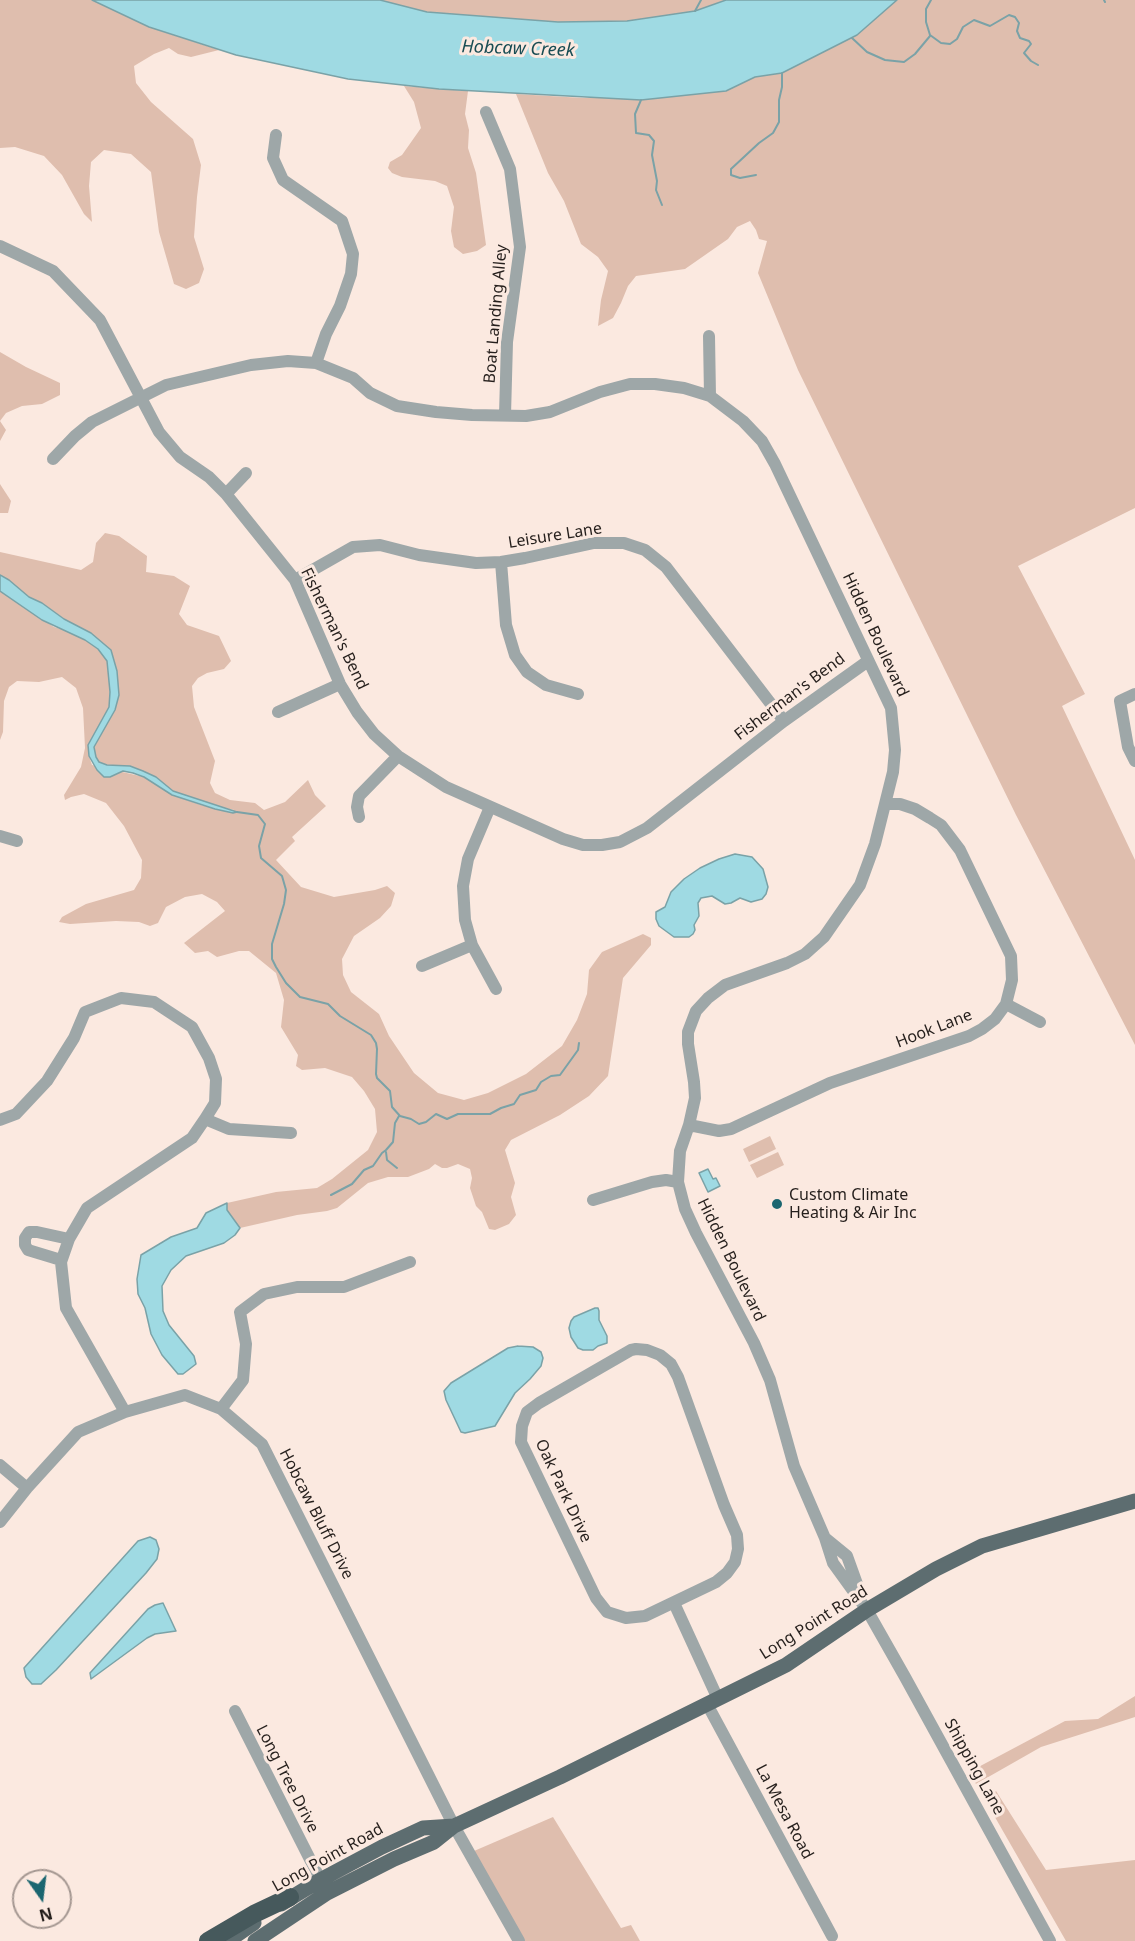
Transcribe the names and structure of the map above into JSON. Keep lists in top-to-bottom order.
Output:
{
  "streets": {
    "main road": ["Long Point Road"],
    "street": [
      "Boat Landing Alley",
      "Leisure Lane",
      "Fisherman's Bend",
      "Hidden Boulevard",
      "Hook Lane",
      "Oak Park Drive",
      "Hobcaw Bluff Drive",
      "Shipping Lane",
      "Long Tree Drive",
      "La Mesa Road"
    ]
  },
  "crossings": [
    ["Boat Landing Alley", "Hidden Boulevard"],
    ["Leisure Lane", "Fisherman's Bend"],
    ["Fisherman's Bend", "Hidden Boulevard"],
    ["Hidden Boulevard", "Hook Lane"],
    ["Hidden Boulevard", "Long Point Road"],
    ["Hidden Boulevard", "Shipping Lane"],
    ["Oak Park Drive", "La Mesa Road"],
    ["Hobcaw Bluff Drive", "Long Point Road"],
    ["Long Point Road", "Shipping Lane"],
    ["Long Point Road", "Long Tree Drive"],
    ["Long Point Road", "La Mesa Road"]
  ],
  "water": ["Hobcaw Creek"],
  "places": ["Custom Climate Heating & Air Inc"],
  "north": "bottom"
}
